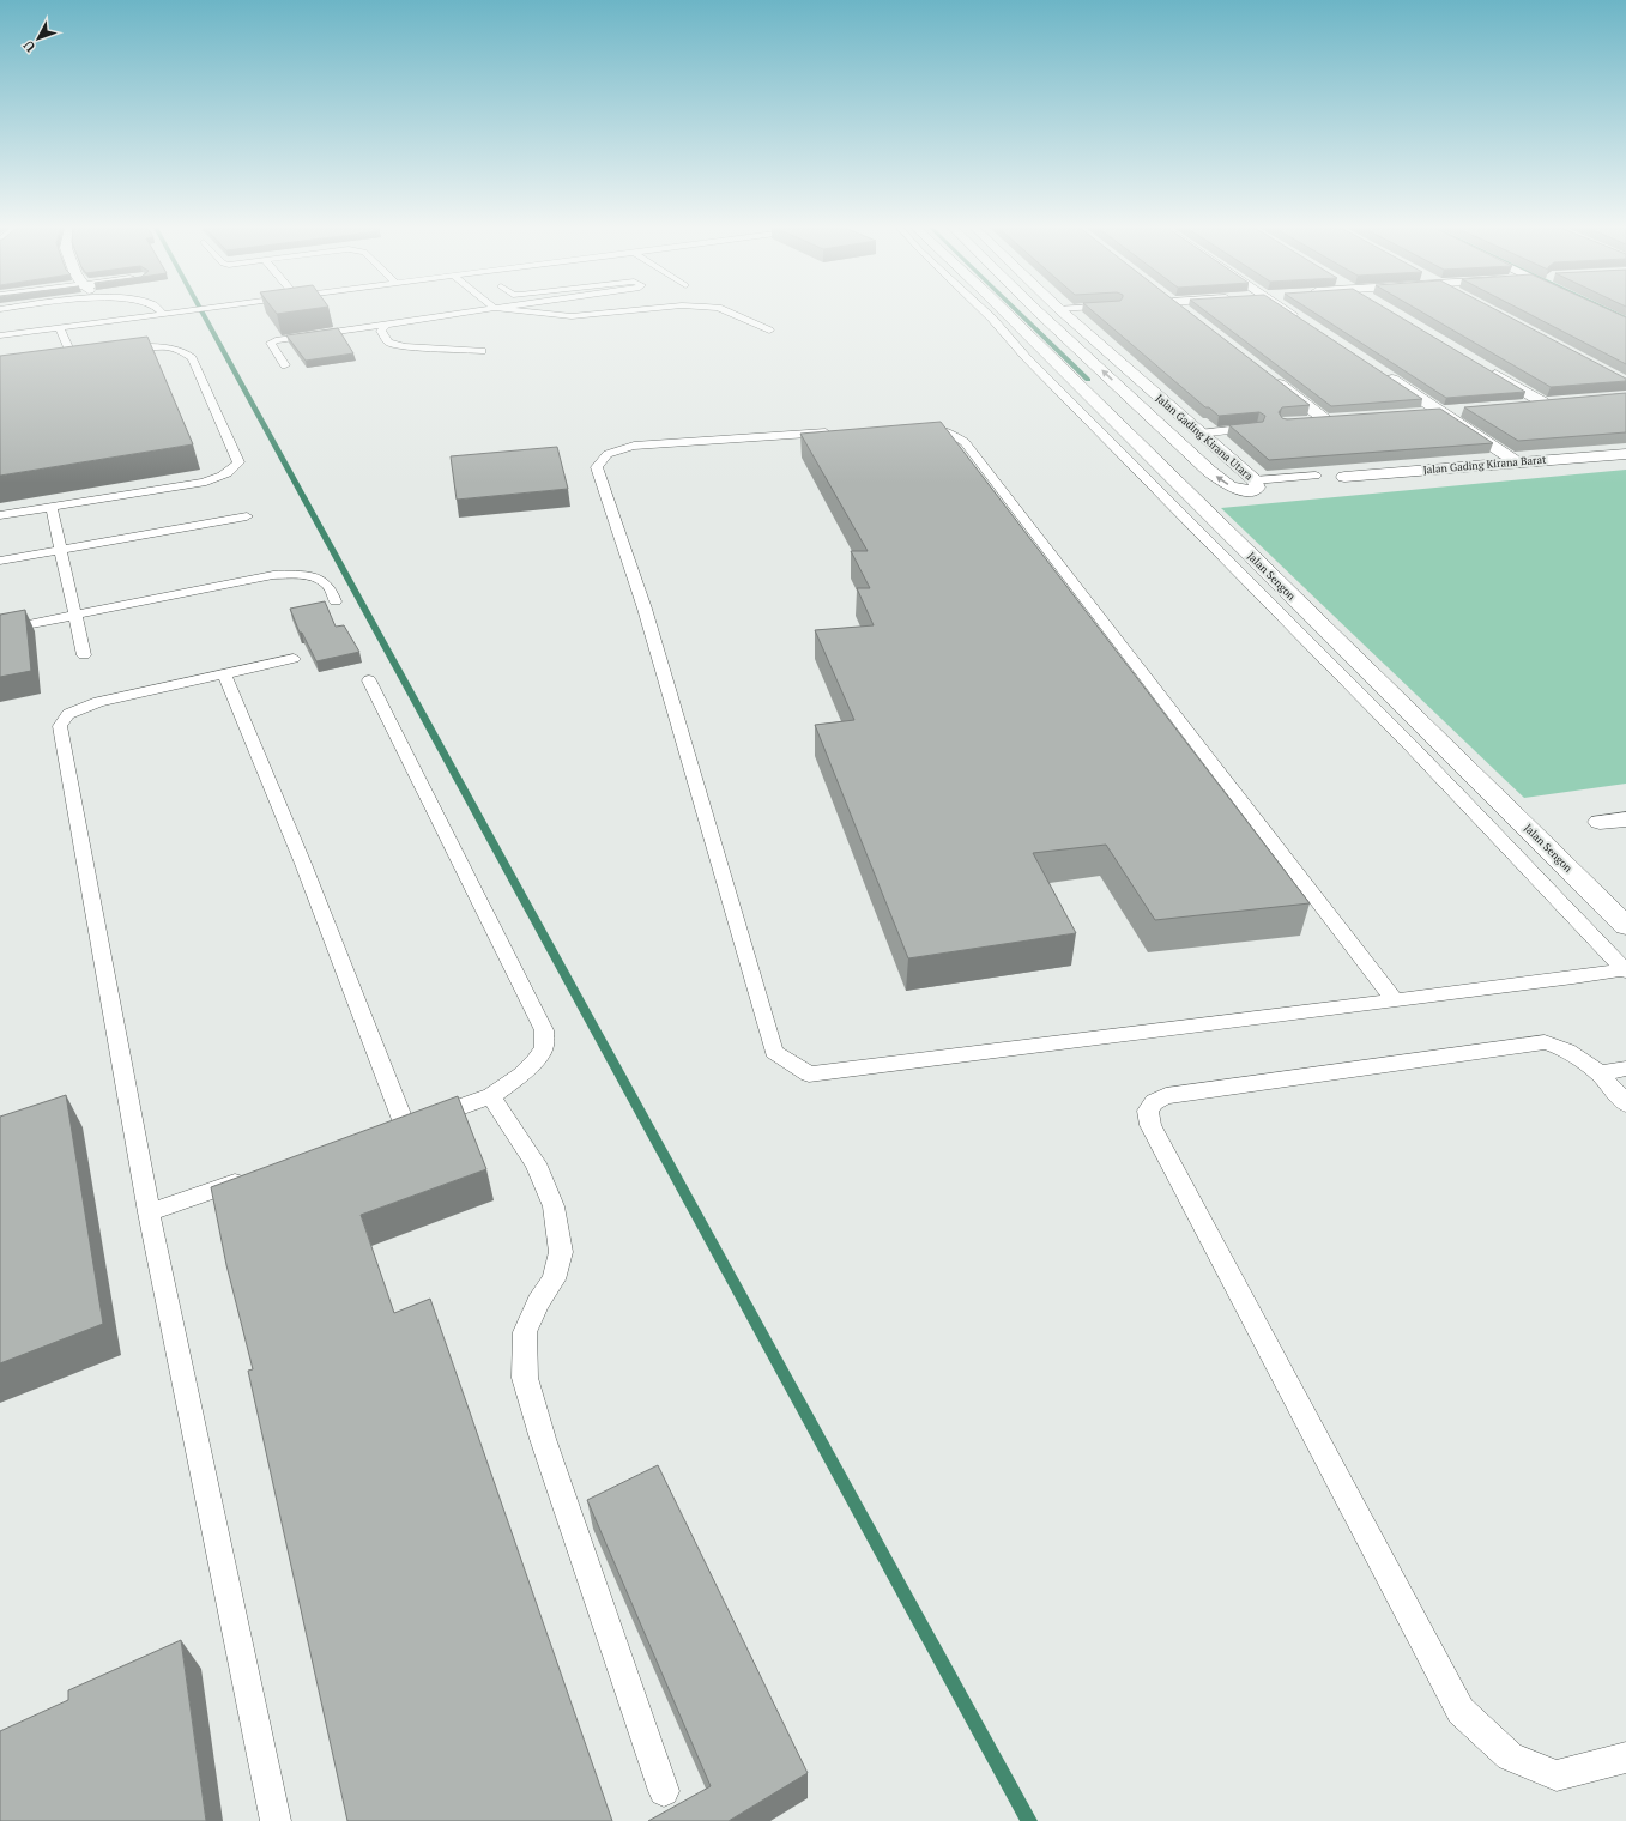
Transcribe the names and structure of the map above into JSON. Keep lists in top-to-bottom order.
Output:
{
  "streets": {
    "street": ["Jalan Gading Kirana Utara", "Jalan Gading Kirana Barat", "Jalan Sengon"]
  },
  "north": "bottom left"
}
